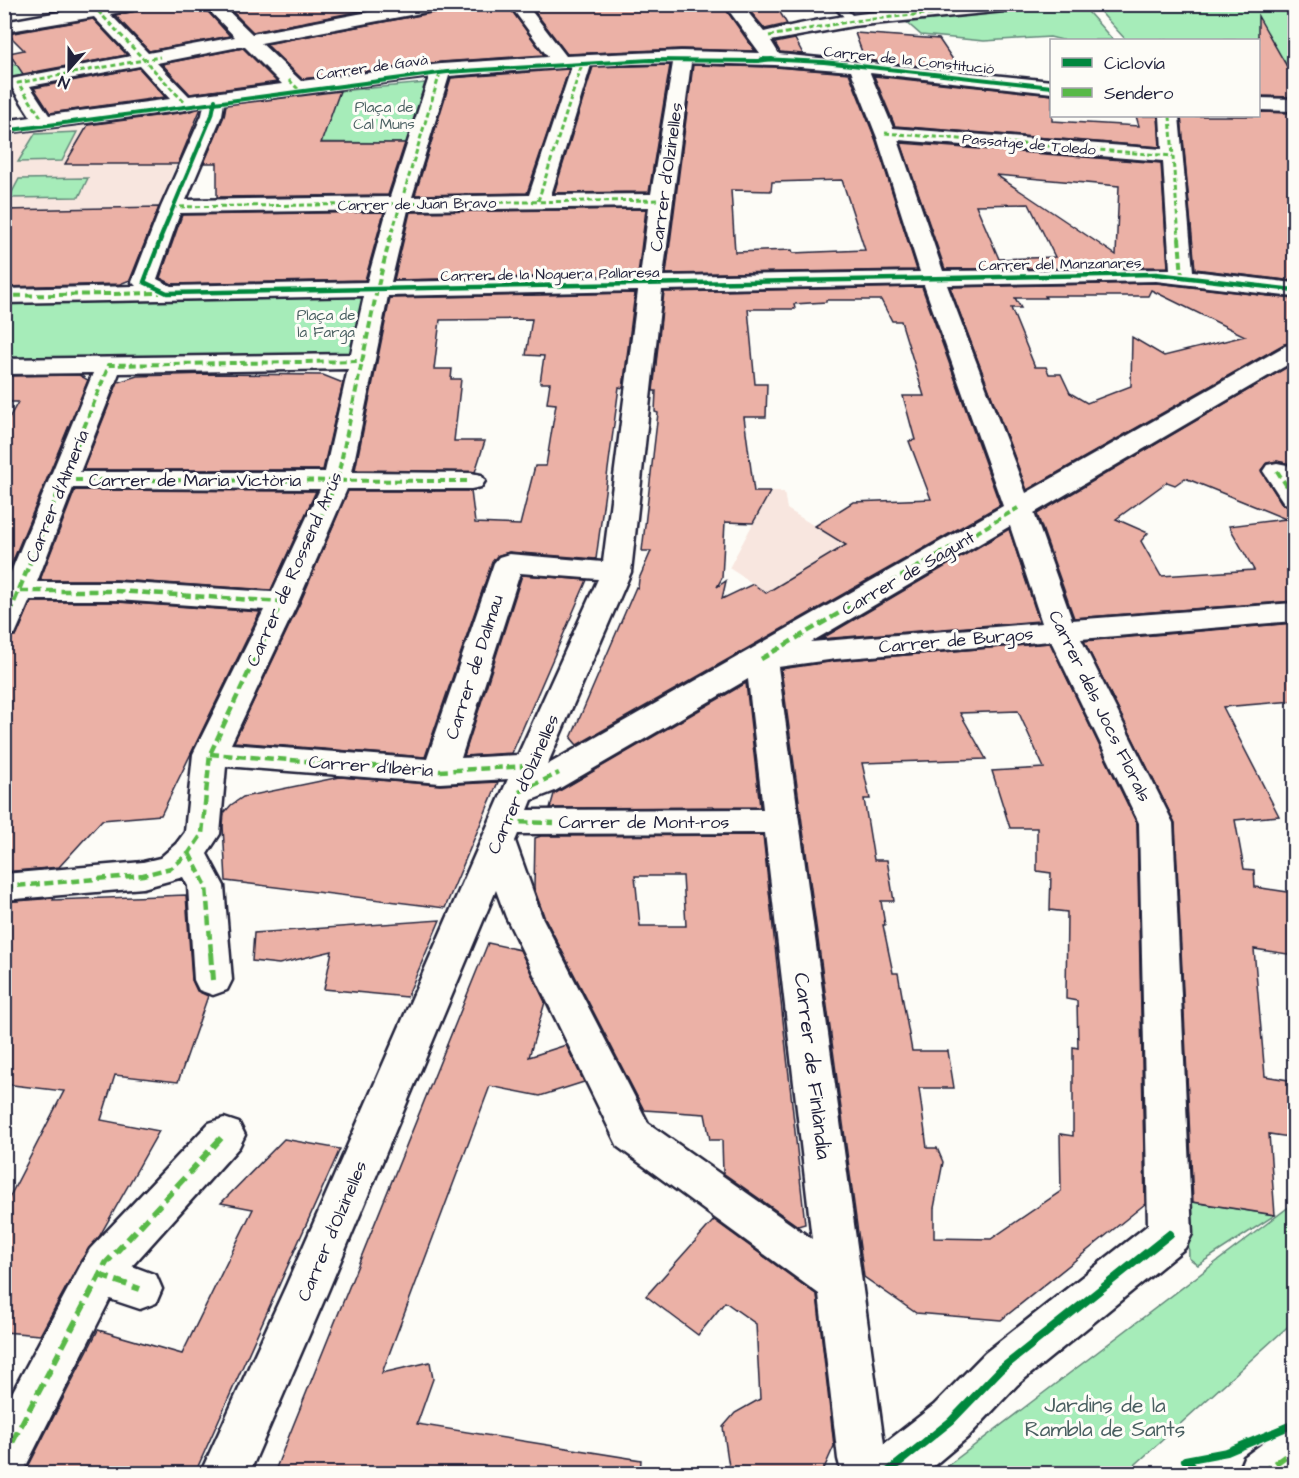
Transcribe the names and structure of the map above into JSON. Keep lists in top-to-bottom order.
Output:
{
  "streets": {
    "street": [
      "Carrer de la Constitució",
      "Carrer de Gavà",
      "Passatge de Toledo",
      "Carrer d'Olzinelles",
      "Carrer de Juan Bravo",
      "Carrer del Manzanares",
      "Carrer de la Noguera Pallaresa",
      "Carrer de Maria Victòria",
      "Carrer d'Almería",
      "Carrer de Rossend Arús",
      "Carrer de Sagunt",
      "Carrer de Burgos",
      "Carrer de Dalmau",
      "Carrer dels Jocs Florals",
      "Carrer d'Ibèria",
      "Carrer de Mont-ros",
      "Carrer de Finlàndia"
    ]
  },
  "crossings": [
    ["Carrer de la Constitució", "Carrer de Gavà"],
    ["Carrer de la Constitució", "Carrer d'Olzinelles"],
    ["Carrer de la Constitució", "Carrer dels Jocs Florals"],
    ["Carrer de Gavà", "Carrer de Rossend Arús"],
    ["Passatge de Toledo", "Carrer dels Jocs Florals"],
    ["Carrer d'Olzinelles", "Carrer de Juan Bravo"],
    ["Carrer d'Olzinelles", "Carrer de la Noguera Pallaresa"],
    ["Carrer d'Olzinelles", "Carrer de Sagunt"],
    ["Carrer d'Olzinelles", "Carrer de Dalmau"],
    ["Carrer d'Olzinelles", "Carrer d'Ibèria"],
    ["Carrer d'Olzinelles", "Carrer de Mont-ros"],
    ["Carrer de Juan Bravo", "Carrer de Rossend Arús"],
    ["Carrer del Manzanares", "Carrer de la Noguera Pallaresa"],
    ["Carrer del Manzanares", "Carrer dels Jocs Florals"],
    ["Carrer de la Noguera Pallaresa", "Carrer de Rossend Arús"],
    ["Carrer de la Noguera Pallaresa", "Carrer dels Jocs Florals"],
    ["Carrer de Maria Victòria", "Carrer d'Almería"],
    ["Carrer de Maria Victòria", "Carrer de Rossend Arús"],
    ["Carrer de Rossend Arús", "Carrer d'Ibèria"],
    ["Carrer de Sagunt", "Carrer de Burgos"],
    ["Carrer de Sagunt", "Carrer dels Jocs Florals"],
    ["Carrer de Sagunt", "Carrer d'Ibèria"],
    ["Carrer de Sagunt", "Carrer de Mont-ros"],
    ["Carrer de Sagunt", "Carrer de Finlàndia"],
    ["Carrer de Burgos", "Carrer dels Jocs Florals"],
    ["Carrer de Burgos", "Carrer de Finlàndia"],
    ["Carrer de Dalmau", "Carrer d'Ibèria"],
    ["Carrer d'Ibèria", "Carrer de Mont-ros"],
    ["Carrer de Mont-ros", "Carrer de Finlàndia"]
  ],
  "parks": ["Plaça de Cal Muns", "Plaça de la Farga", "Jardins de la Rambla de Sants"],
  "legend": ["Ciclovía", "Sendero"],
  "north": "bottom"
}
